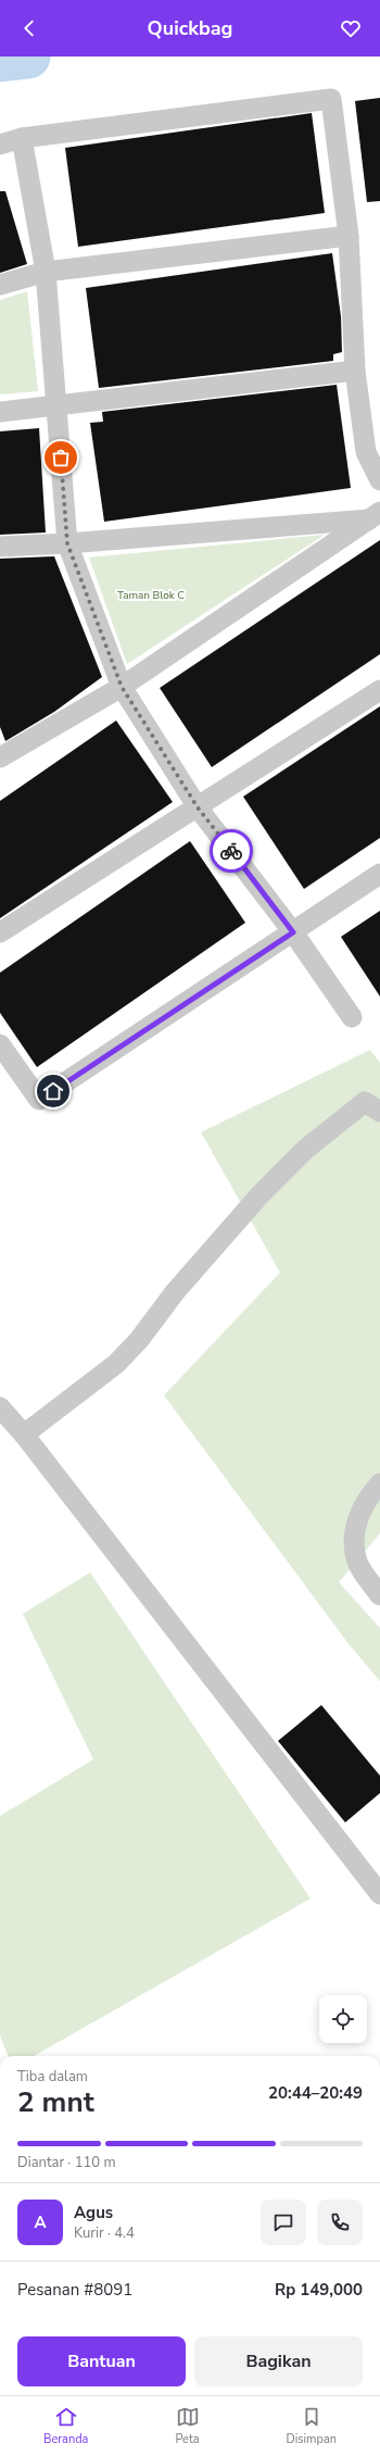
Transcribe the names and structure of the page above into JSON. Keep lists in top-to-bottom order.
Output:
{
  "parks": ["Taman Blok C"],
  "page": {
    "header": "Quickbag",
    "heading": ["2 mnt", "Tiba dalam", "20:44–20:49"],
    "panel": [
      "Agus",
      "Kurir · 4.4",
      "Pesanan #8091",
      "Rp 149,000"
    ],
    "bar": "Diantar · 110 m",
    "round": "A",
    "buttons": ["Bantuan", "Bagikan"],
    "tabs": ["Beranda", "Peta", "Disimpan"]
  }
}
